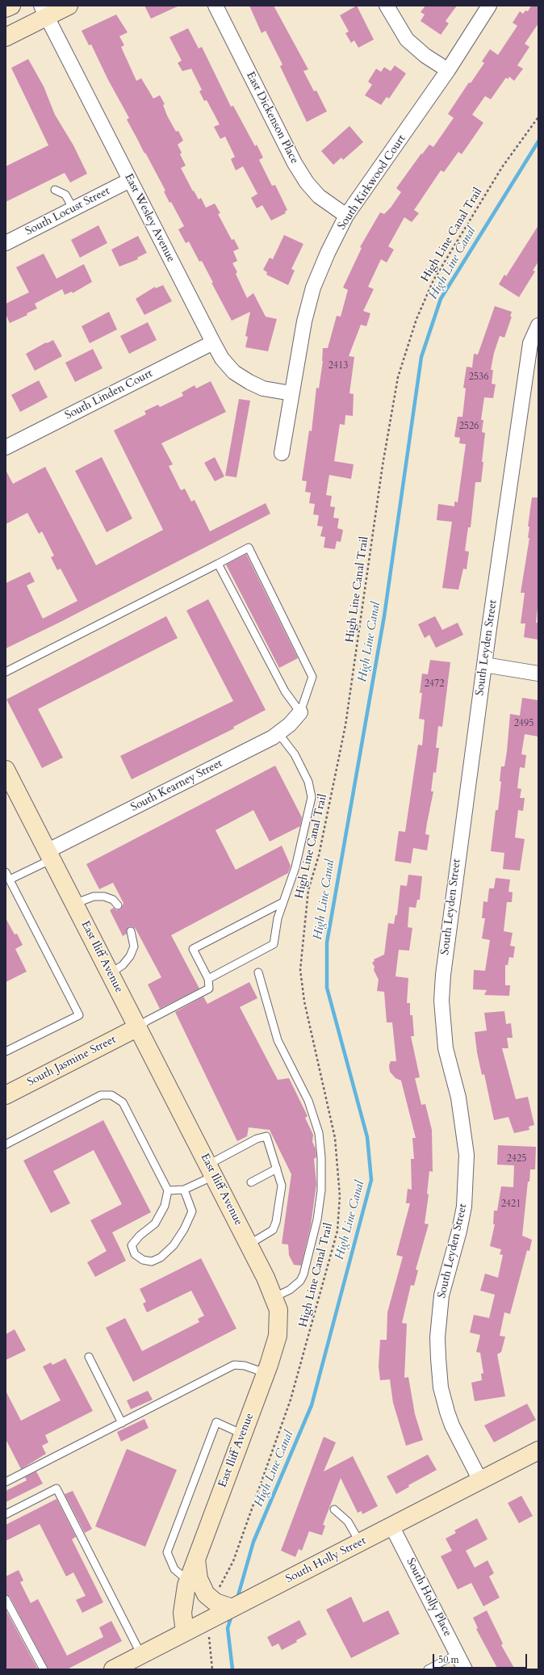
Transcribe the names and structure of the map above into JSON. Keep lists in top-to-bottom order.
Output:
{
  "streets": {
    "street": [
      "East Dickenson Place",
      "South Kirkwood Court",
      "South Locust Street",
      "East Wesley Avenue",
      "South Linden Court",
      "South Leyden Street",
      "South Kearney Street",
      "East Iliff Avenue",
      "South Jasmine Street",
      "South Holly Street",
      "South Holly Place"
    ],
    "path": ["High Line Canal Trail"]
  },
  "crossings": [
    ["East Dickenson Place", "South Kirkwood Court"],
    ["South Kirkwood Court", "East Wesley Avenue"],
    ["South Locust Street", "East Wesley Avenue"],
    ["East Wesley Avenue", "South Linden Court"],
    ["South Leyden Street", "South Holly Street"],
    ["South Kearney Street", "East Iliff Avenue"],
    ["East Iliff Avenue", "South Jasmine Street"],
    ["East Iliff Avenue", "South Holly Street"],
    ["South Holly Street", "South Holly Place"]
  ],
  "water": ["High Line Canal"],
  "house_numbers": [
    "2413",
    "2536",
    "2526",
    "2472",
    "2495",
    "2425",
    "2421"
  ],
  "scale_bar": "50 m"
}
